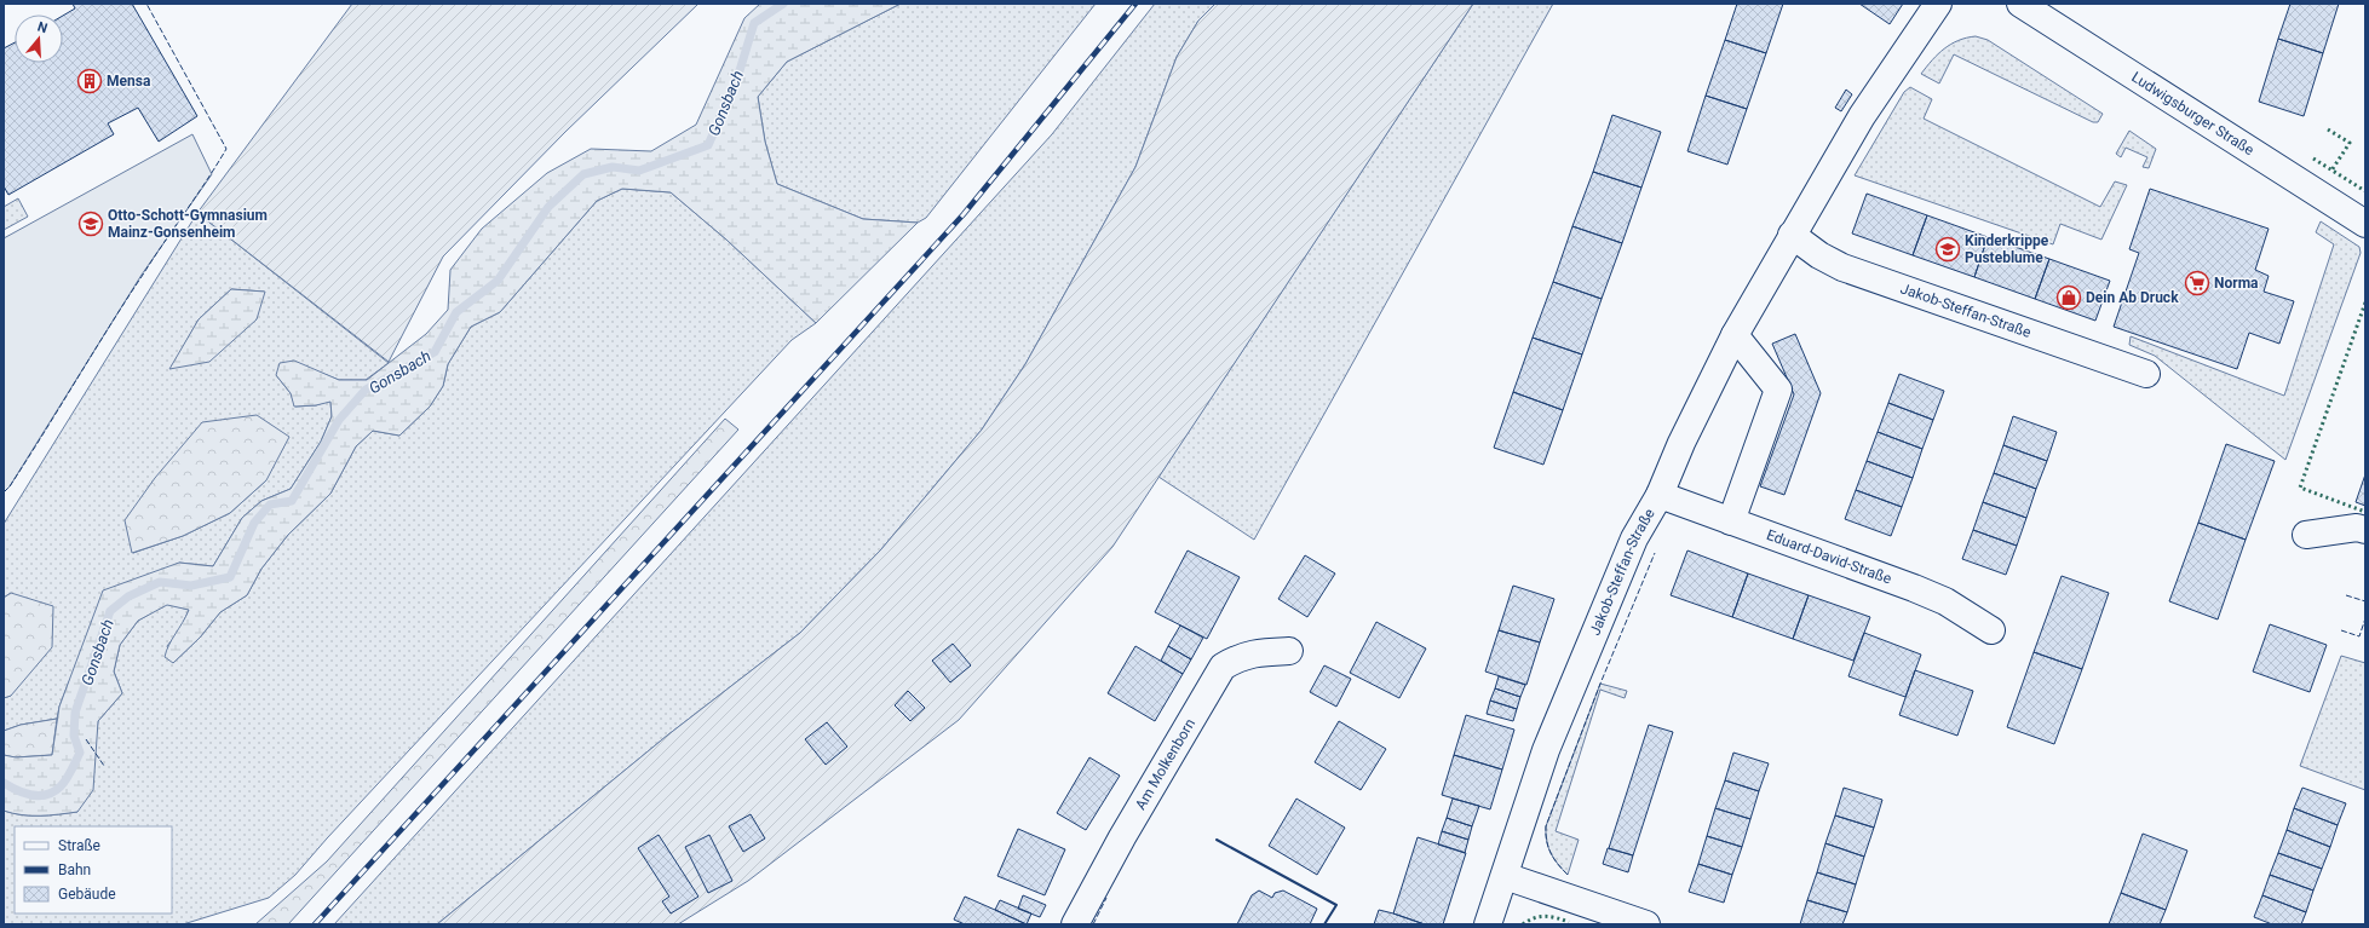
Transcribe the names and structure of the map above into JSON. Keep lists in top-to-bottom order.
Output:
{
  "streets": {
    "street": [
      "Ludwigsburger Straße",
      "Jakob-Steffan-Straße",
      "Eduard-David-Straße",
      "Am Molkenborn"
    ]
  },
  "crossings": [
    ["Jakob-Steffan-Straße", "Eduard-David-Straße"]
  ],
  "water": ["Gonsbach"],
  "places": {
    "building": ["Mensa"],
    "school or university": ["Otto-Schott-Gymnasium Mainz-Gonsenheim", "Kinderkrippe Pusteblume"],
    "supermarket": ["Norma"],
    "shop": ["Dein Ab Druck"]
  },
  "legend": ["Straße", "Bahn", "Gebäude"],
  "north": "top"
}
